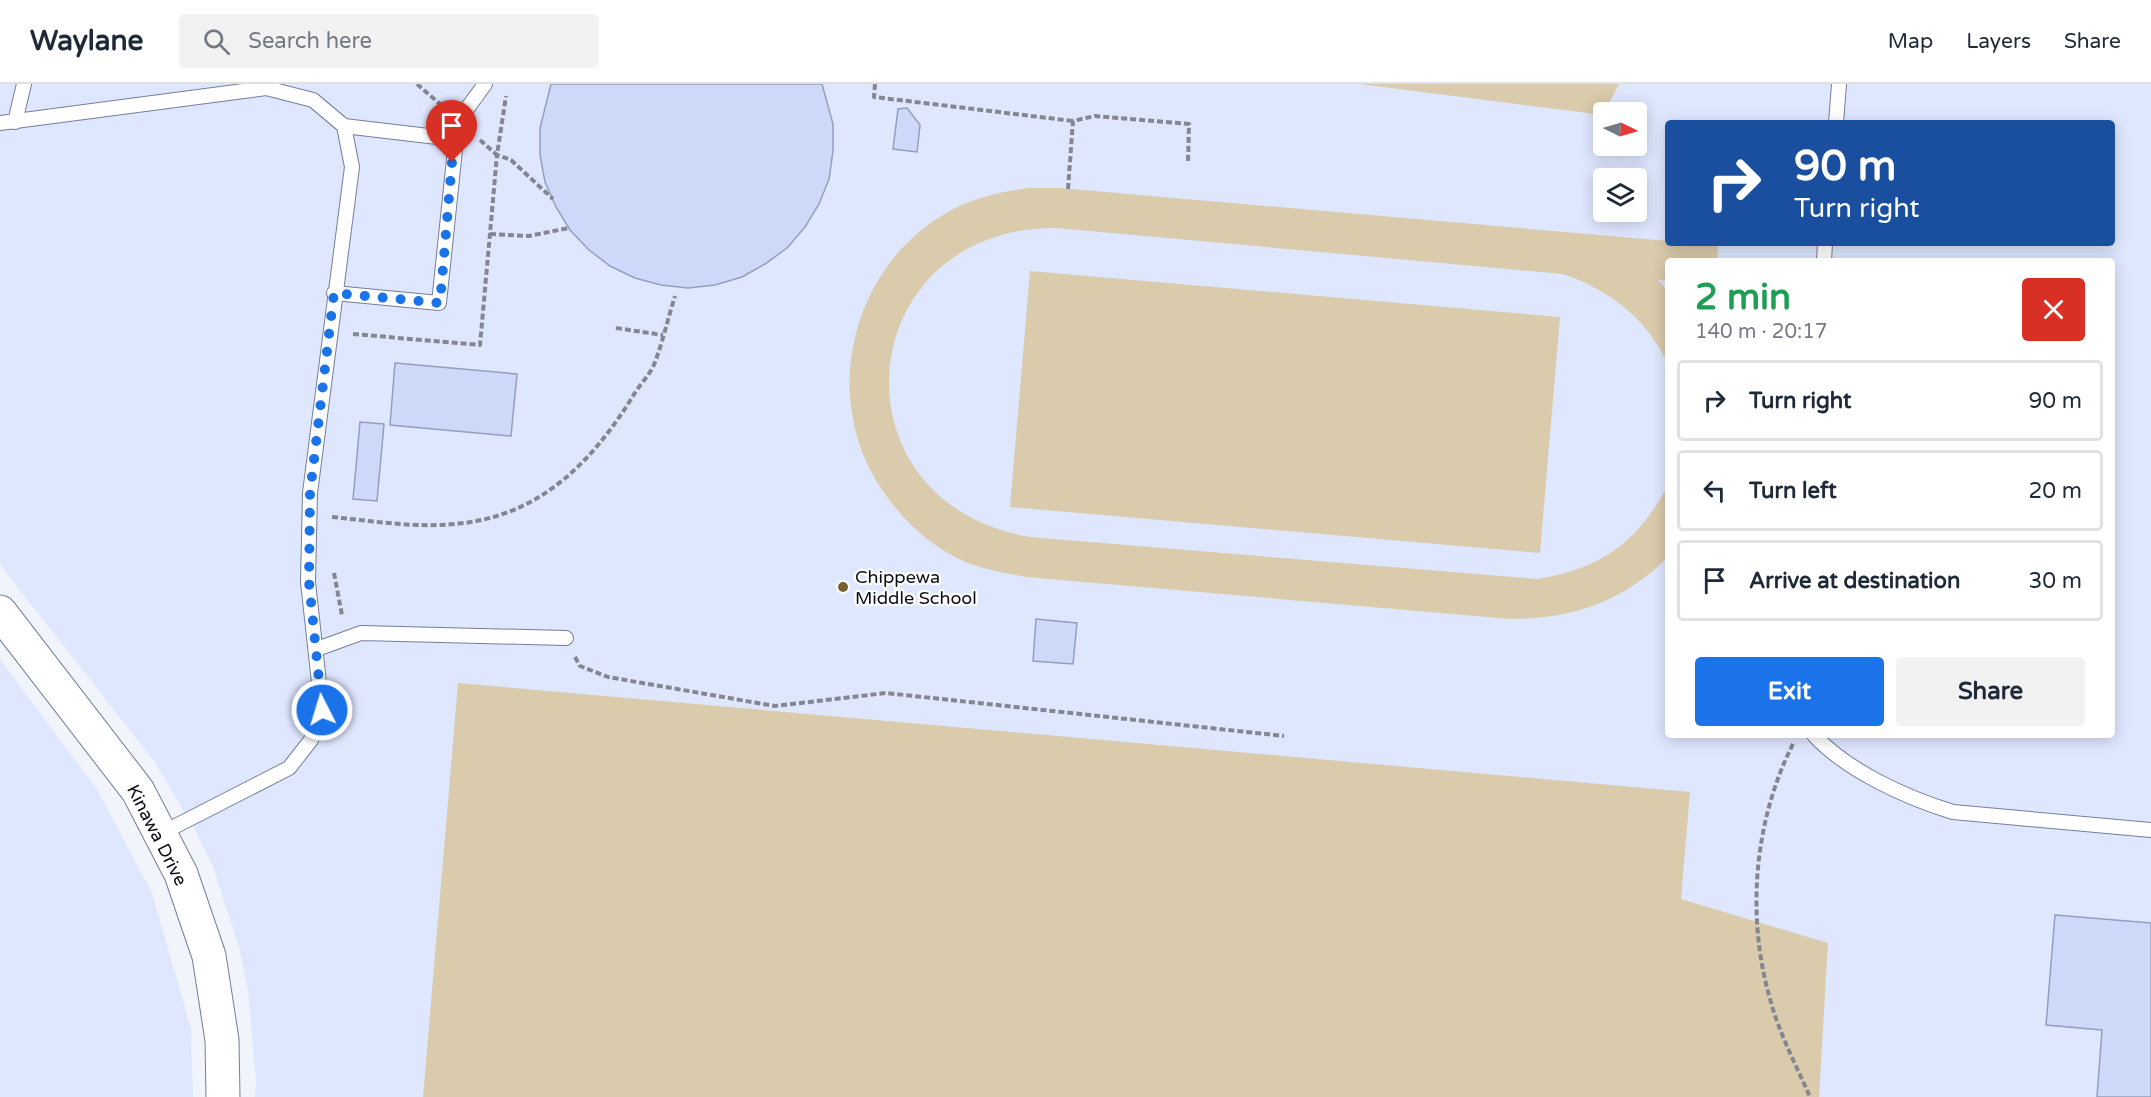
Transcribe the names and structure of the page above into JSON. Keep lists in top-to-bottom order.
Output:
{
  "streets": {
    "street": ["Kinawa Drive"]
  },
  "places": ["Chippewa Middle School"],
  "north": "right",
  "page": {
    "header": "Waylane",
    "search": "Search here",
    "nav": ["Map", "Layers", "Share"],
    "turn": ["90 m", "Turn right"],
    "heading": ["2 min", "140 m · 20:17"],
    "list": [
      {
        "name": "Turn right",
        "value": "90 m"
      },
      {
        "name": "Turn left",
        "value": "20 m"
      },
      {
        "name": "Arrive at destination",
        "value": "30 m"
      }
    ],
    "buttons": ["Exit", "Share"]
  }
}
